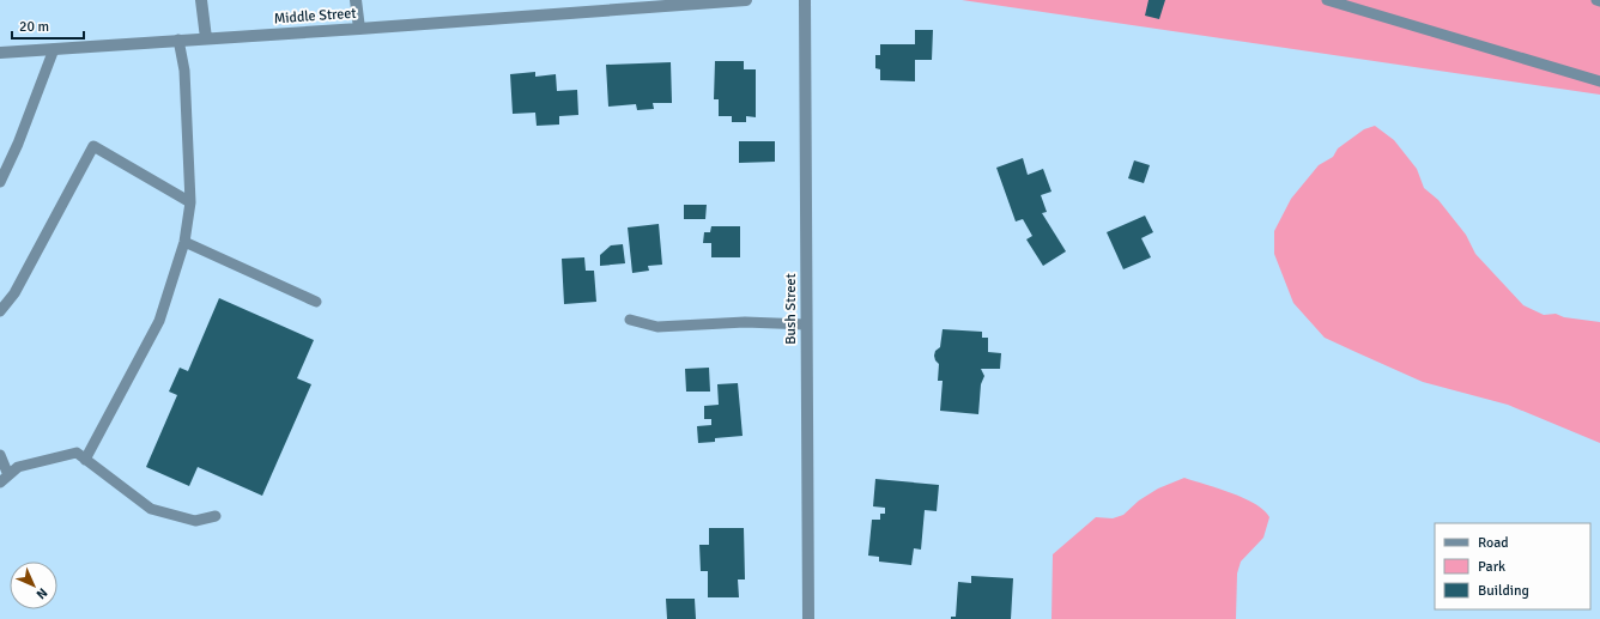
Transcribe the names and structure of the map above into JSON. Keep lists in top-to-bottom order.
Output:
{
  "streets": {
    "street": ["Middle Street", "Bush Street"]
  },
  "legend": ["Road", "Park", "Building"],
  "scale_bar": "20 m",
  "north": "bottom right"
}
